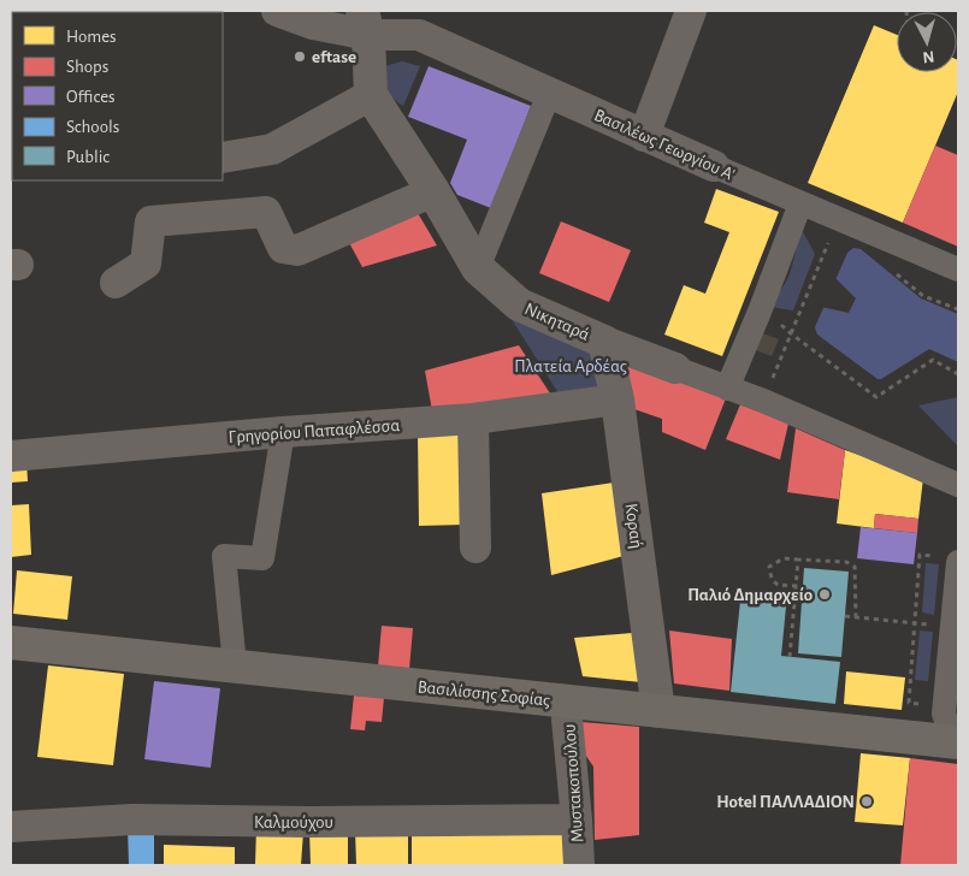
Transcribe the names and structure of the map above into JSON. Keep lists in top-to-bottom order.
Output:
{
  "streets": {
    "main road": ["Βασιλίσσης Σοφίας"],
    "street": [
      "Βασιλέως Γεωργίου Α'",
      "Νικηταρά",
      "Γρηγορίου Παπαφλέσσα",
      "Κοραή",
      "Μυστακοπούλου",
      "Καλμούχου"
    ]
  },
  "crossings": [
    ["Νικηταρά", "Κοραή"],
    ["Γρηγορίου Παπαφλέσσα", "Κοραή"],
    ["Κοραή", "Βασιλίσσης Σοφίας"],
    ["Βασιλίσσης Σοφίας", "Μυστακοπούλου"],
    ["Μυστακοπούλου", "Καλμούχου"]
  ],
  "parks": ["Πλατεία Αρδέας"],
  "places": ["eftase", "Παλιό Δημαρχείο", "Hotel ΠΑΛΛΑΔΙΟΝ"],
  "legend": [
    "Homes",
    "Shops",
    "Offices",
    "Schools",
    "Public"
  ],
  "north": "bottom"
}
